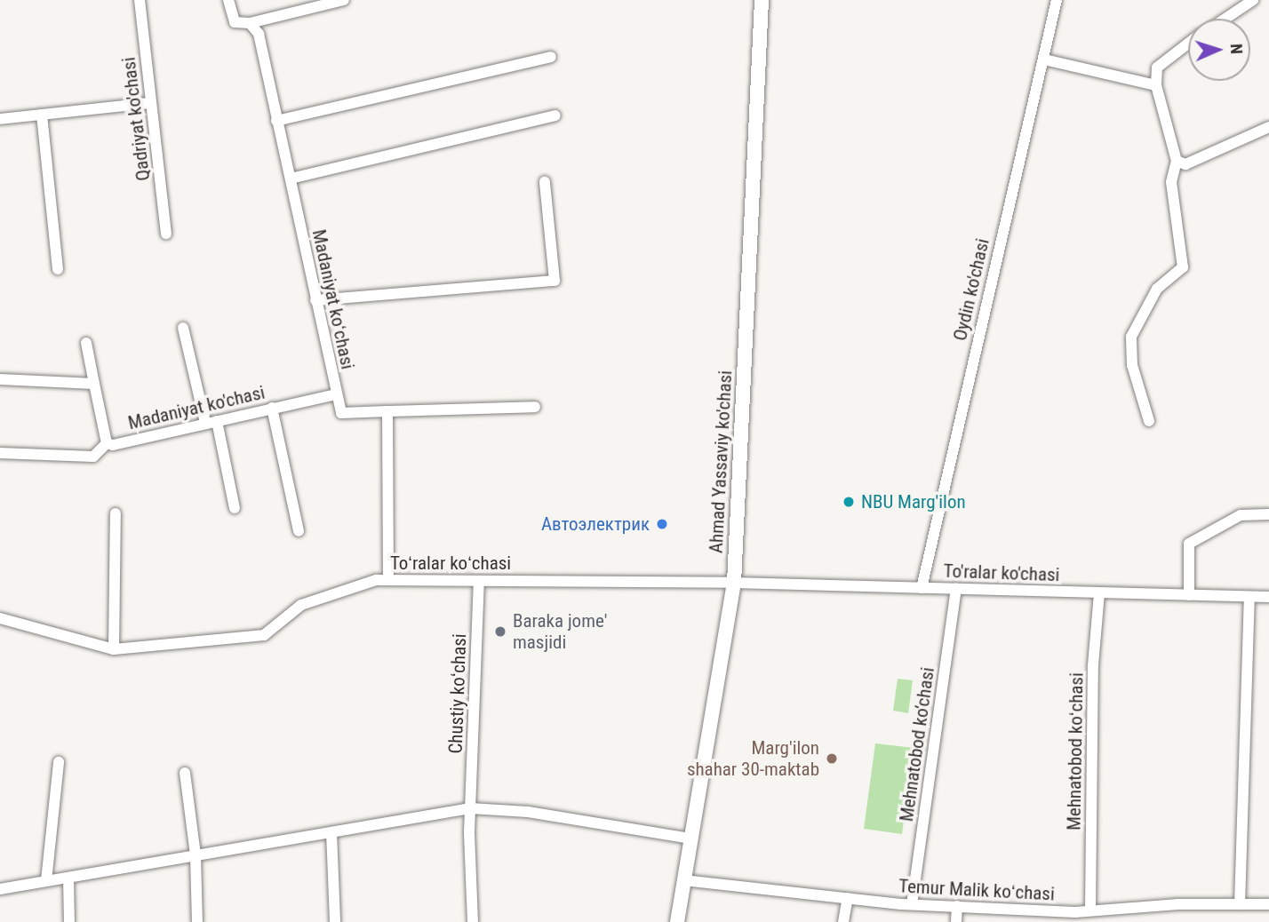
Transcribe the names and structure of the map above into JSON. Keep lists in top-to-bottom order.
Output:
{
  "streets": {
    "main road": ["Ahmad Yassaviy ko'chasi"],
    "street": [
      "Qadriyat ko'chasi",
      "Oydin ko'chasi",
      "Madaniyat koʻchasi",
      "Madaniyat ko'chasi",
      "Toʻralar koʻchasi",
      "To'ralar ko'chasi",
      "Chustiy koʻchasi",
      "Mehnatobod ko‘chasi",
      "Mehnatobod koʻchasi",
      "Temur Malik koʻchasi"
    ]
  },
  "crossings": [
    ["Oydin ko'chasi", "To'ralar ko'chasi"],
    ["Madaniyat koʻchasi", "Madaniyat ko'chasi"],
    ["Ahmad Yassaviy ko'chasi", "Toʻralar koʻchasi"],
    ["Ahmad Yassaviy ko'chasi", "To'ralar ko'chasi"],
    ["Ahmad Yassaviy ko'chasi", "Temur Malik koʻchasi"],
    ["Toʻralar koʻchasi", "To'ralar ko'chasi"],
    ["Toʻralar koʻchasi", "Chustiy koʻchasi"],
    ["To'ralar ko'chasi", "Mehnatobod ko‘chasi"],
    ["To'ralar ko'chasi", "Mehnatobod koʻchasi"],
    ["Mehnatobod ko‘chasi", "Temur Malik koʻchasi"],
    ["Mehnatobod koʻchasi", "Temur Malik koʻchasi"]
  ],
  "places": [
    "NBU Marg'ilon",
    "Автоэлектрик",
    "Baraka jome' masjidi",
    "Marg'ilon shahar 30-maktab"
  ],
  "north": "right"
}
